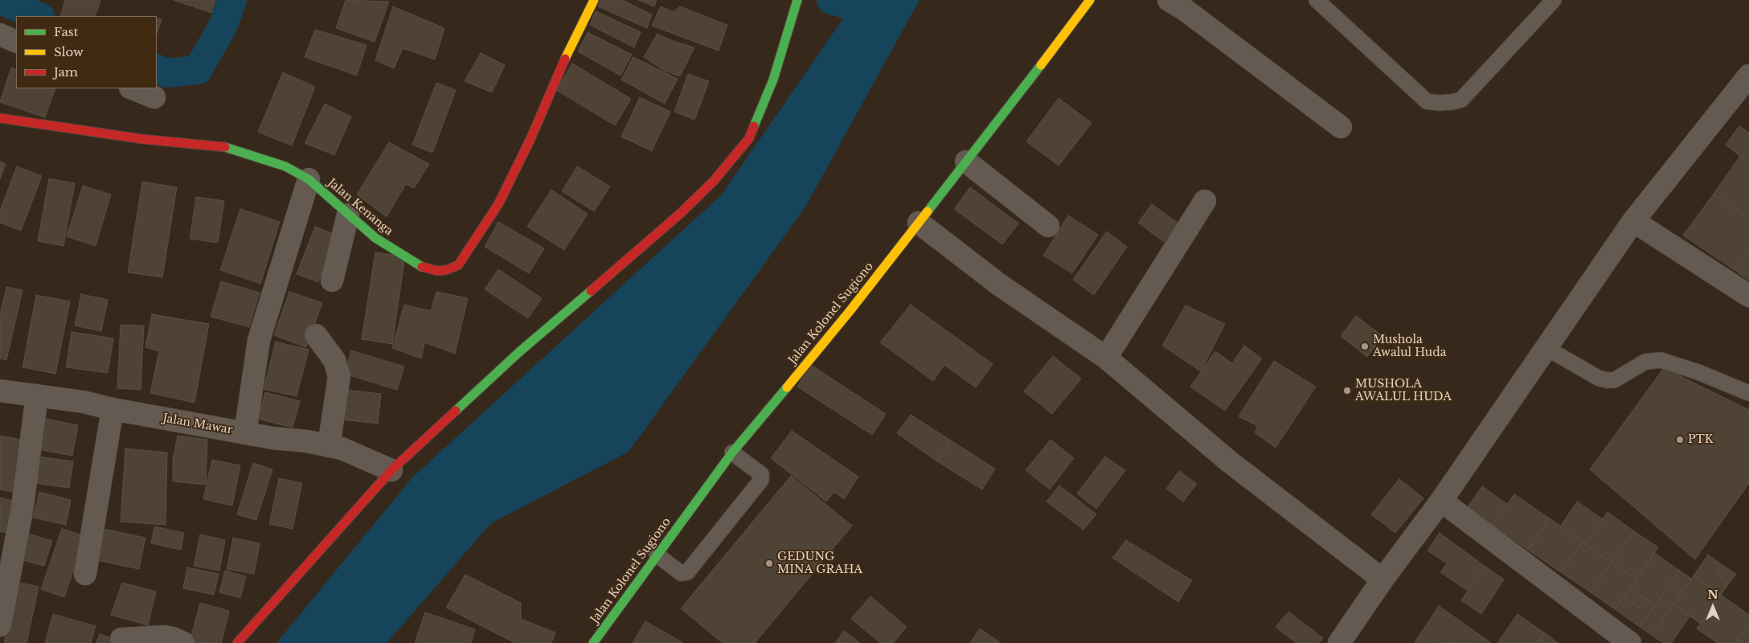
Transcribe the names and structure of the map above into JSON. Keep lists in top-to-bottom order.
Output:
{
  "streets": {
    "street": ["Jalan Kenanga", "Jalan Kolonel Sugiono", "Jalan Mawar"]
  },
  "places": [
    "Mushola Awalul Huda",
    "MUSHOLA AWALUL HUDA",
    "PTK",
    "GEDUNG MINA GRAHA"
  ],
  "legend": ["Fast", "Slow", "Jam"],
  "north": "top"
}
